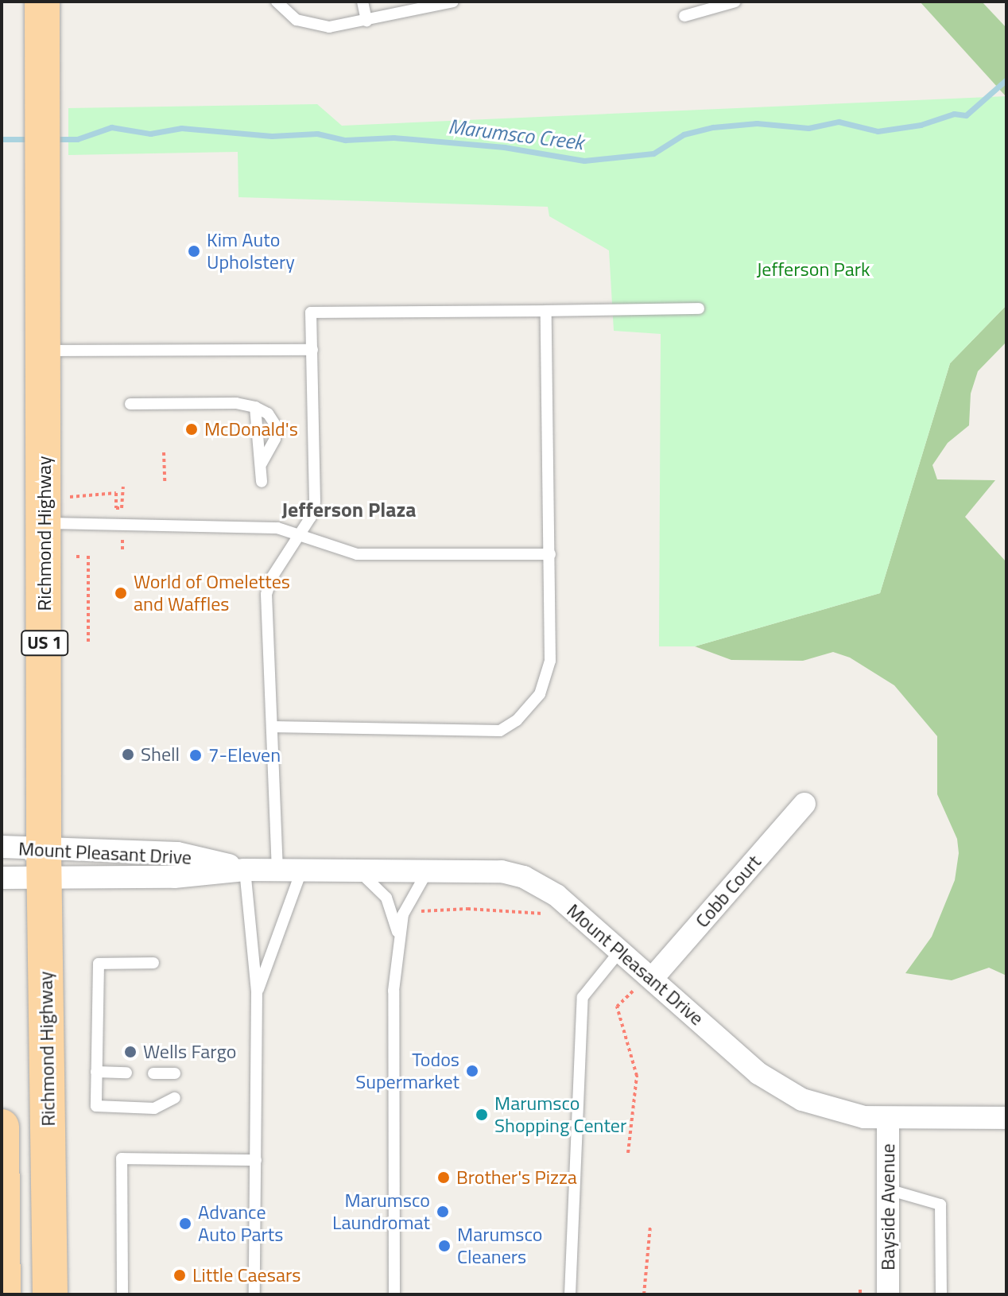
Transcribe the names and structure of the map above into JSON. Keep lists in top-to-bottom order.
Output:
{
  "streets": {
    "main road": ["Richmond Highway", "US 1"],
    "street": ["Mount Pleasant Drive", "Cobb Court", "Bayside Avenue"]
  },
  "crossings": [
    ["Richmond Highway", "Mount Pleasant Drive"],
    ["Mount Pleasant Drive", "Cobb Court"],
    ["Mount Pleasant Drive", "Bayside Avenue"]
  ],
  "districts": ["Jefferson Plaza"],
  "water": ["Marumsco Creek"],
  "parks": ["Jefferson Park"],
  "places": [
    "Kim Auto Upholstery",
    "McDonald's",
    "World of Omelettes and Waffles",
    "Shell",
    "7-Eleven",
    "Wells Fargo",
    "Todos Supermarket",
    "Marumsco Shopping Center",
    "Brother's Pizza",
    "Marumsco Laundromat",
    "Advance Auto Parts",
    "Marumsco Cleaners",
    "Little Caesars"
  ]
}
